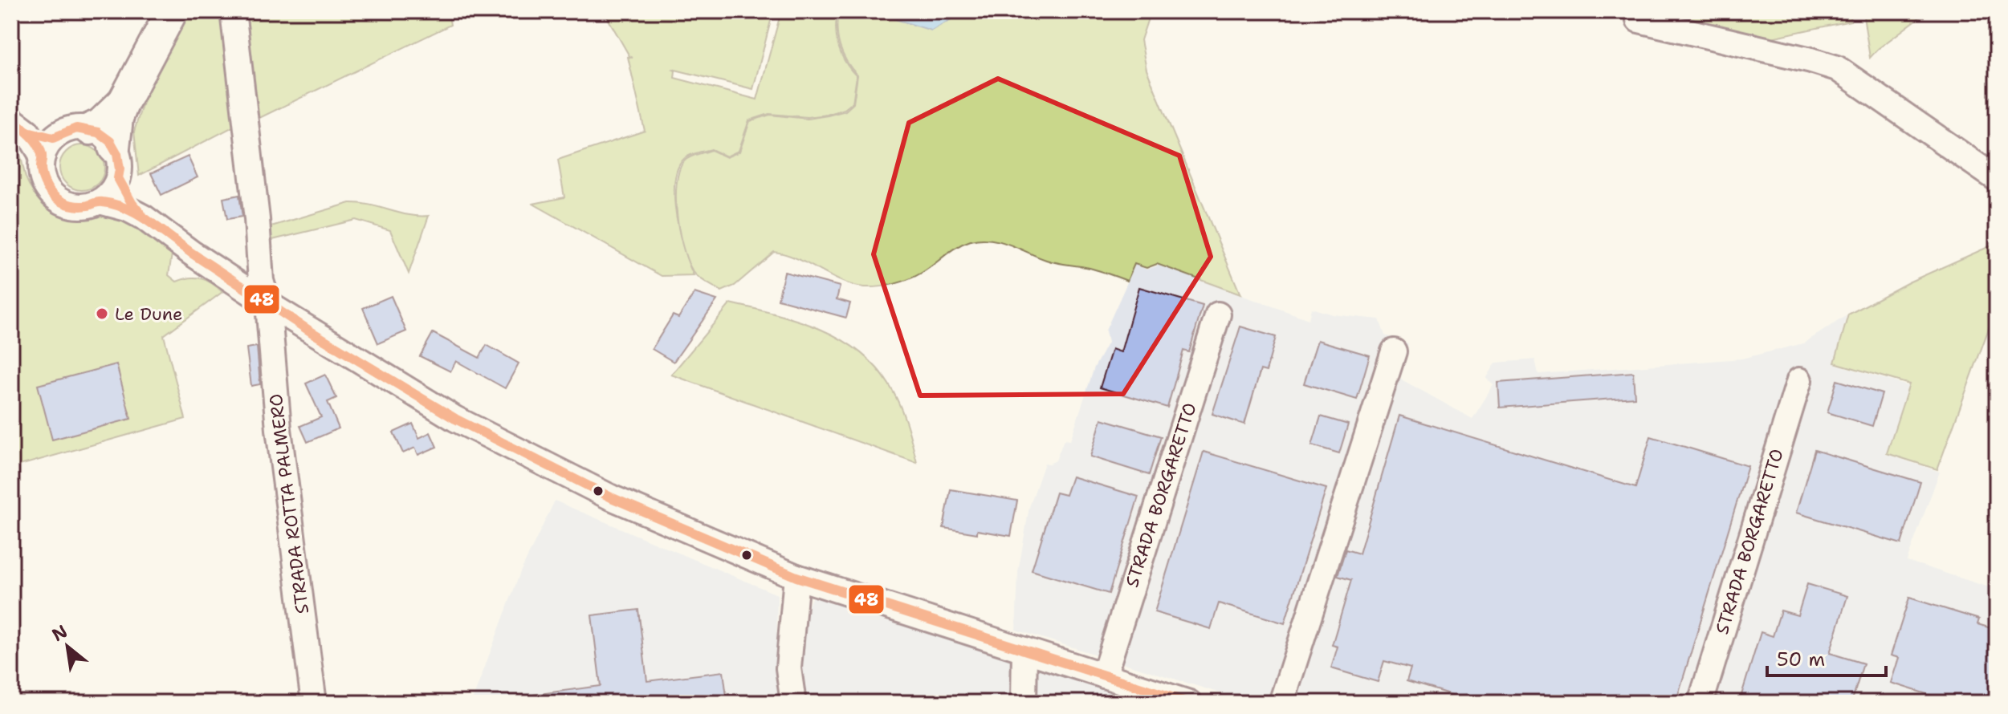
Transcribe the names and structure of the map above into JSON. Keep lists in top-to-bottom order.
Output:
{
  "streets": {
    "street": ["STRADA BORGARETTO", "STRADA ROTTA PALMERO"]
  },
  "places": ["Le Dune"],
  "lines": ["transit line 48"],
  "scale_bar": "50 m",
  "north": "top left"
}
